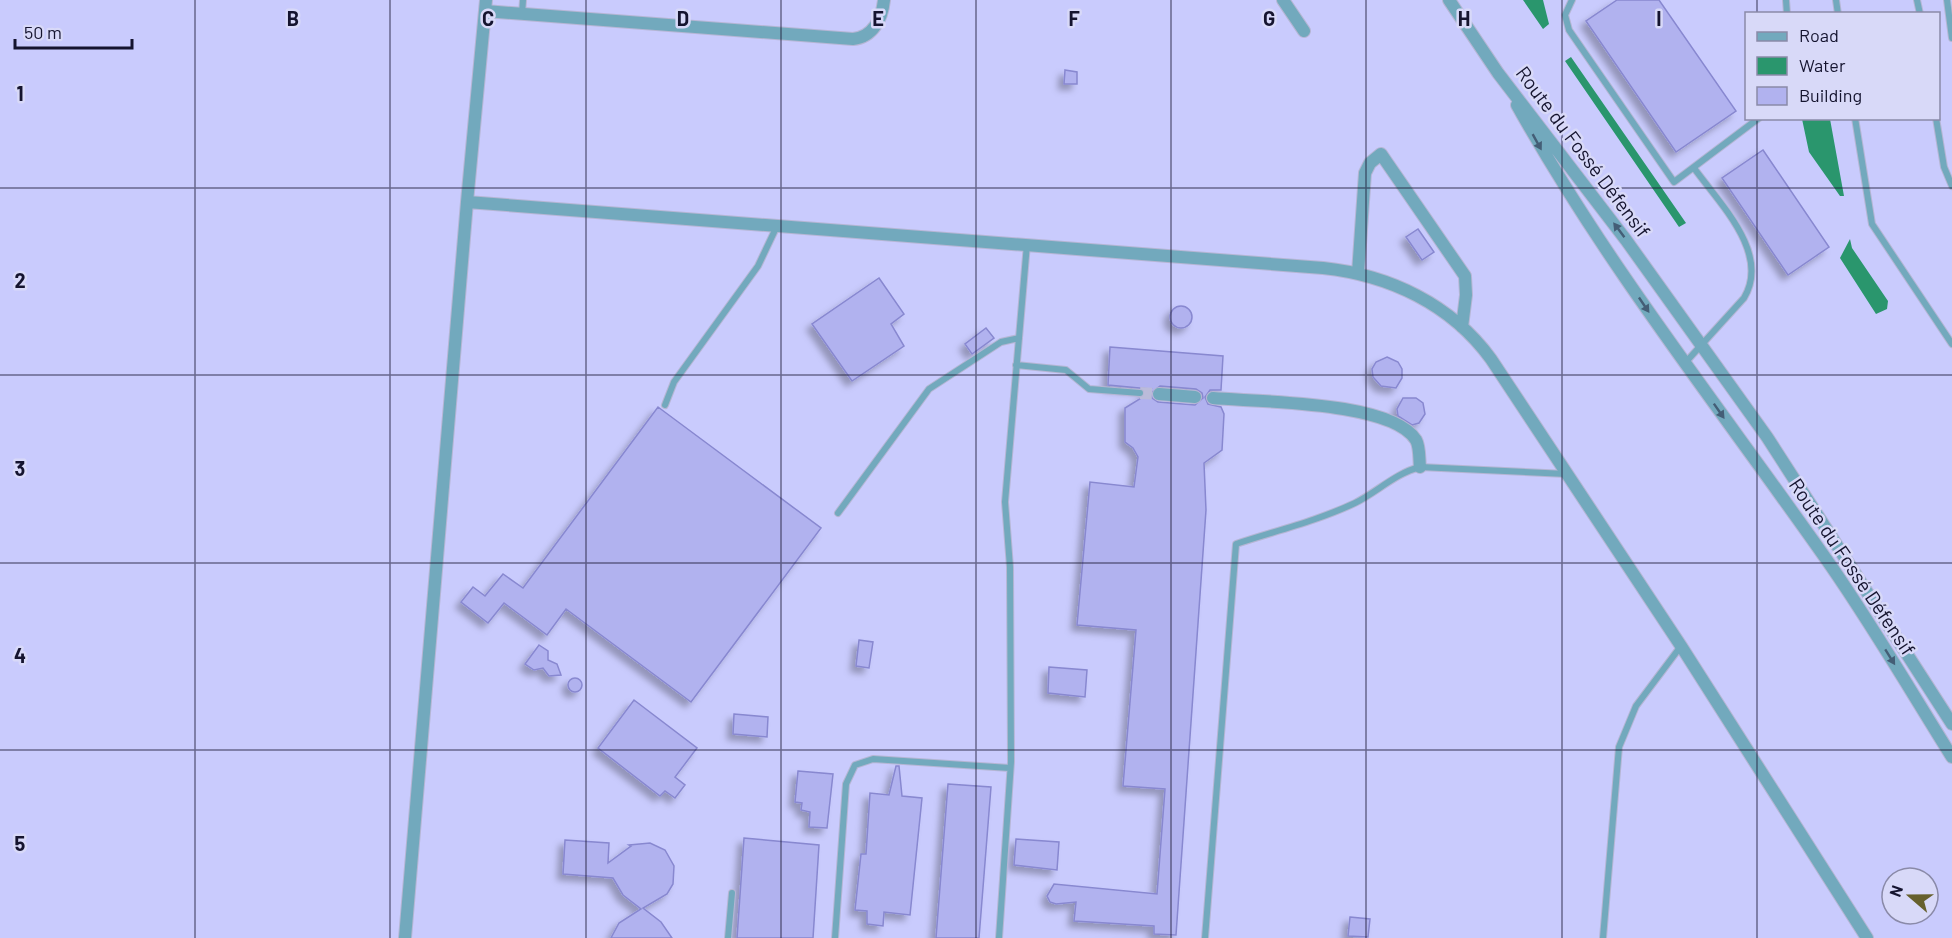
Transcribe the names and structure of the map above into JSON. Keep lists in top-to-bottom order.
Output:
{
  "streets": {
    "street": ["Route du Fossé Défensif"]
  },
  "legend": ["Road", "Water", "Building"],
  "scale_bar": "50 m",
  "north": "left",
  "grid": {
    "columns": [
      "B",
      "C",
      "D",
      "E",
      "F",
      "G",
      "H",
      "I"
    ],
    "rows": [
      "1",
      "2",
      "3",
      "4",
      "5"
    ]
  }
}
